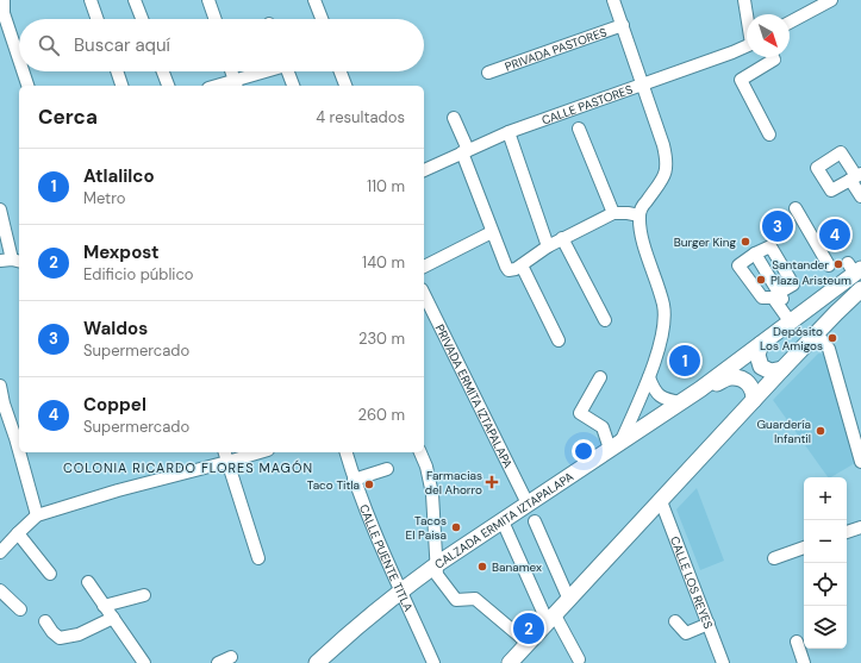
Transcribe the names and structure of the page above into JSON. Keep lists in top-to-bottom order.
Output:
{
  "streets": {
    "main road": ["CALZADA ERMITA IZTAPALAPA"],
    "street": [
      "PRIVADA PASTORES",
      "CALLE PASTORES",
      "PRIVADA ERMITA IZTAPALAPA",
      "CALLE PUENTE TITLA",
      "CALLE LOS REYES"
    ]
  },
  "crossings": [
    ["PRIVADA ERMITA IZTAPALAPA", "CALZADA ERMITA IZTAPALAPA"],
    ["CALZADA ERMITA IZTAPALAPA", "CALLE PUENTE TITLA"]
  ],
  "districts": ["COLONIA RICARDO FLORES MAGÓN"],
  "places": {
    "other": [
      "Burger King",
      "Santander",
      "Plaza Aristeum",
      "Depósito Los Amigos",
      "Guardería Infantil",
      "Taco Titla",
      "Tacos El Paisa",
      "Banamex"
    ],
    "health": ["Farmacias del Ahorro"]
  },
  "north": "bottom right",
  "page": {
    "search": "Buscar aquí",
    "heading": ["Cerca", "4 resultados"],
    "list": [
      {
        "mark": "1",
        "name": "Atlalilco",
        "note": "Metro",
        "value": "110 m"
      },
      {
        "mark": "2",
        "name": "Mexpost",
        "note": "Edificio público",
        "value": "140 m"
      },
      {
        "mark": "3",
        "name": "Waldos",
        "note": "Supermercado",
        "value": "230 m"
      },
      {
        "mark": "4",
        "name": "Coppel",
        "note": "Supermercado",
        "value": "260 m"
      }
    ],
    "pins": [
      "3",
      "4",
      "1",
      "2"
    ],
    "map_buttons": ["+", "−"]
  }
}
